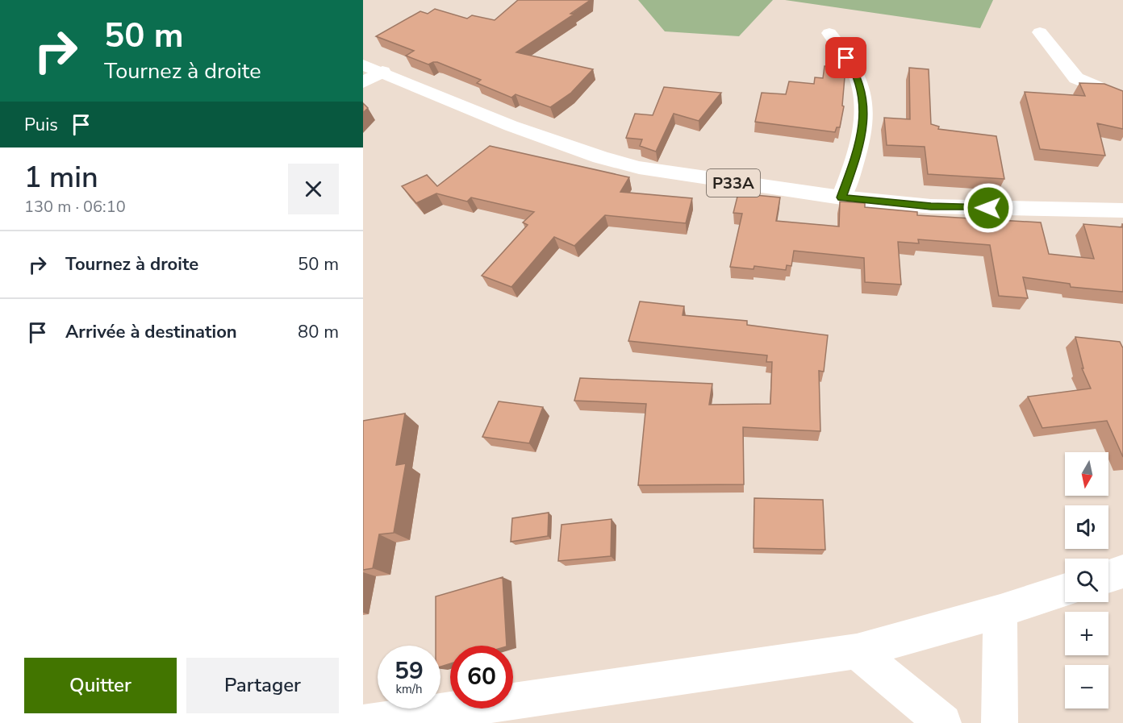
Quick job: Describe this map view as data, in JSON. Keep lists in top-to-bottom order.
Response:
{
  "streets": {
    "street": ["P33A"]
  },
  "north": "bottom",
  "page": {
    "turn": ["50 m", "Tournez à droite"],
    "then": "Puis",
    "heading": ["1 min", "130 m · 06:10"],
    "list": [
      {
        "name": "Tournez à droite",
        "value": "50 m"
      },
      {
        "name": "Arrivée à destination",
        "value": "80 m"
      }
    ],
    "map_buttons": ["+", "−"],
    "speed": "59 km/h",
    "limit": "60",
    "buttons": ["Quitter", "Partager"]
  }
}
